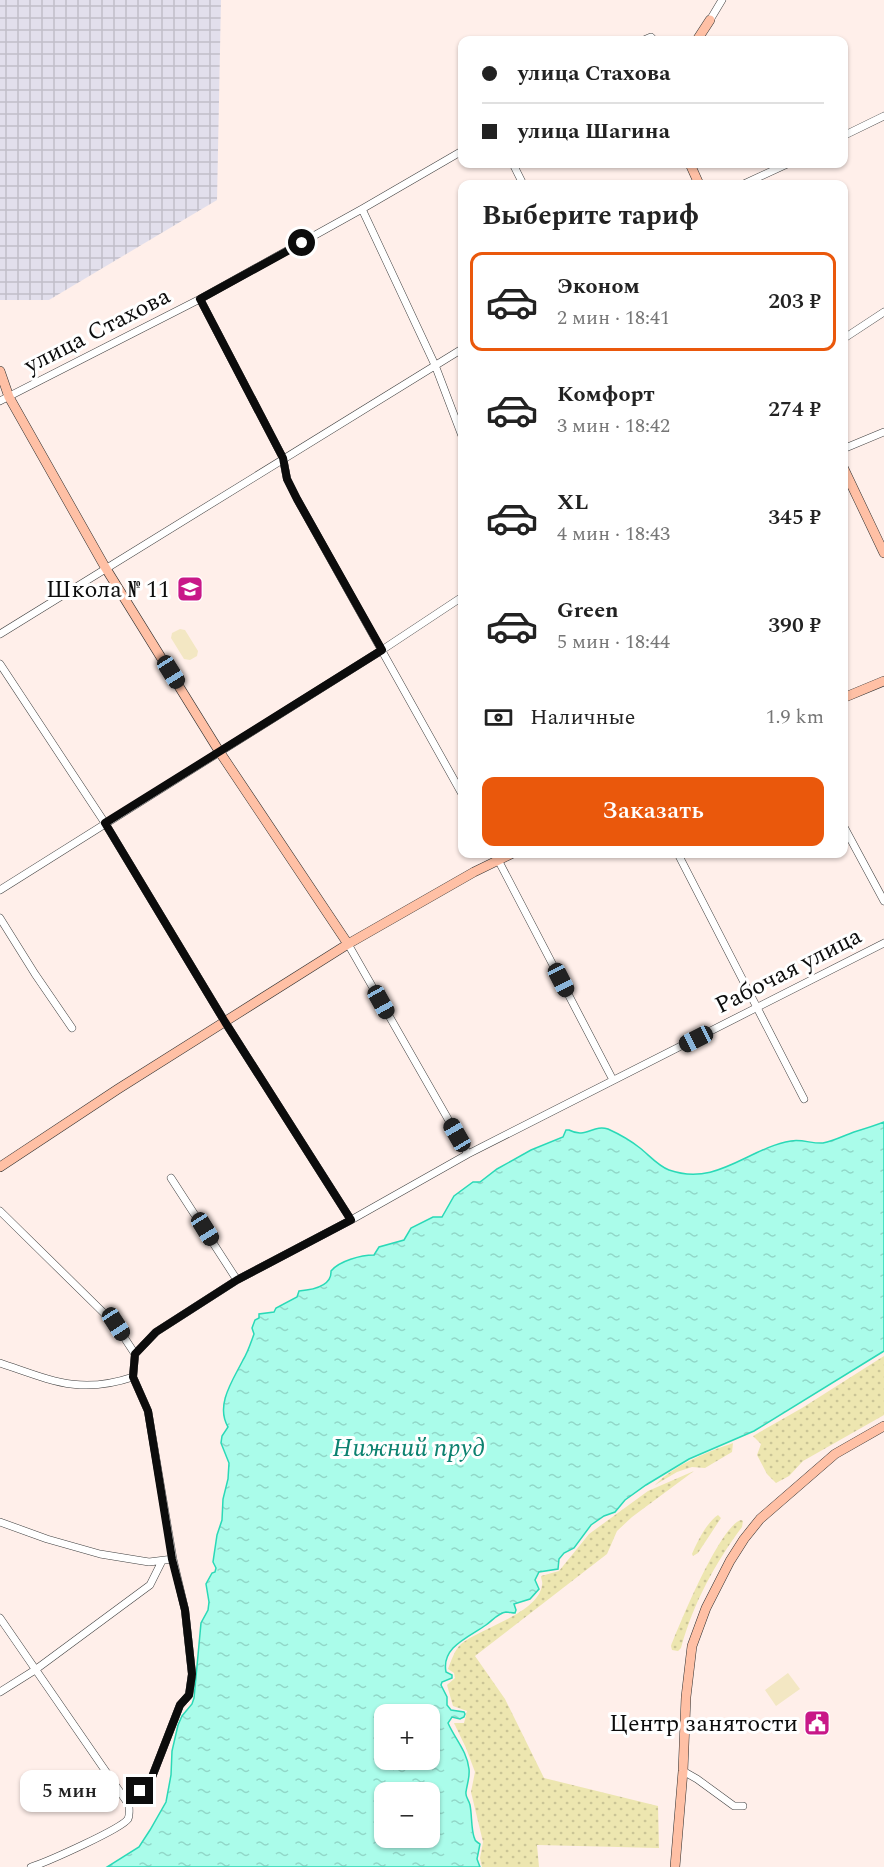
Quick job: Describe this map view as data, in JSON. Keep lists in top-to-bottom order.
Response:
{
  "streets": {
    "street": ["улица Стахова", "Рабочая улица"]
  },
  "water": ["Нижний пруд"],
  "places": {
    "school or university": ["Школа № 11"],
    "public building": ["Центр занятости"]
  },
  "page": {
    "banner": ["улица Стахова", "улица Шагина"],
    "heading": "Выберите тариф",
    "list": [
      {
        "name": "Эконом",
        "note": "2 мин · 18:41",
        "value": "203 ₽"
      },
      {
        "name": "Комфорт",
        "note": "3 мин · 18:42",
        "value": "274 ₽"
      },
      {
        "name": "XL",
        "note": "4 мин · 18:43",
        "value": "345 ₽"
      },
      {
        "name": "Green",
        "note": "5 мин · 18:44",
        "value": "390 ₽"
      }
    ],
    "pay": ["Наличные", "1.9 km"],
    "buttons": "Заказать",
    "map_buttons": ["+", "−"],
    "bubble": "5 мин"
  }
}
